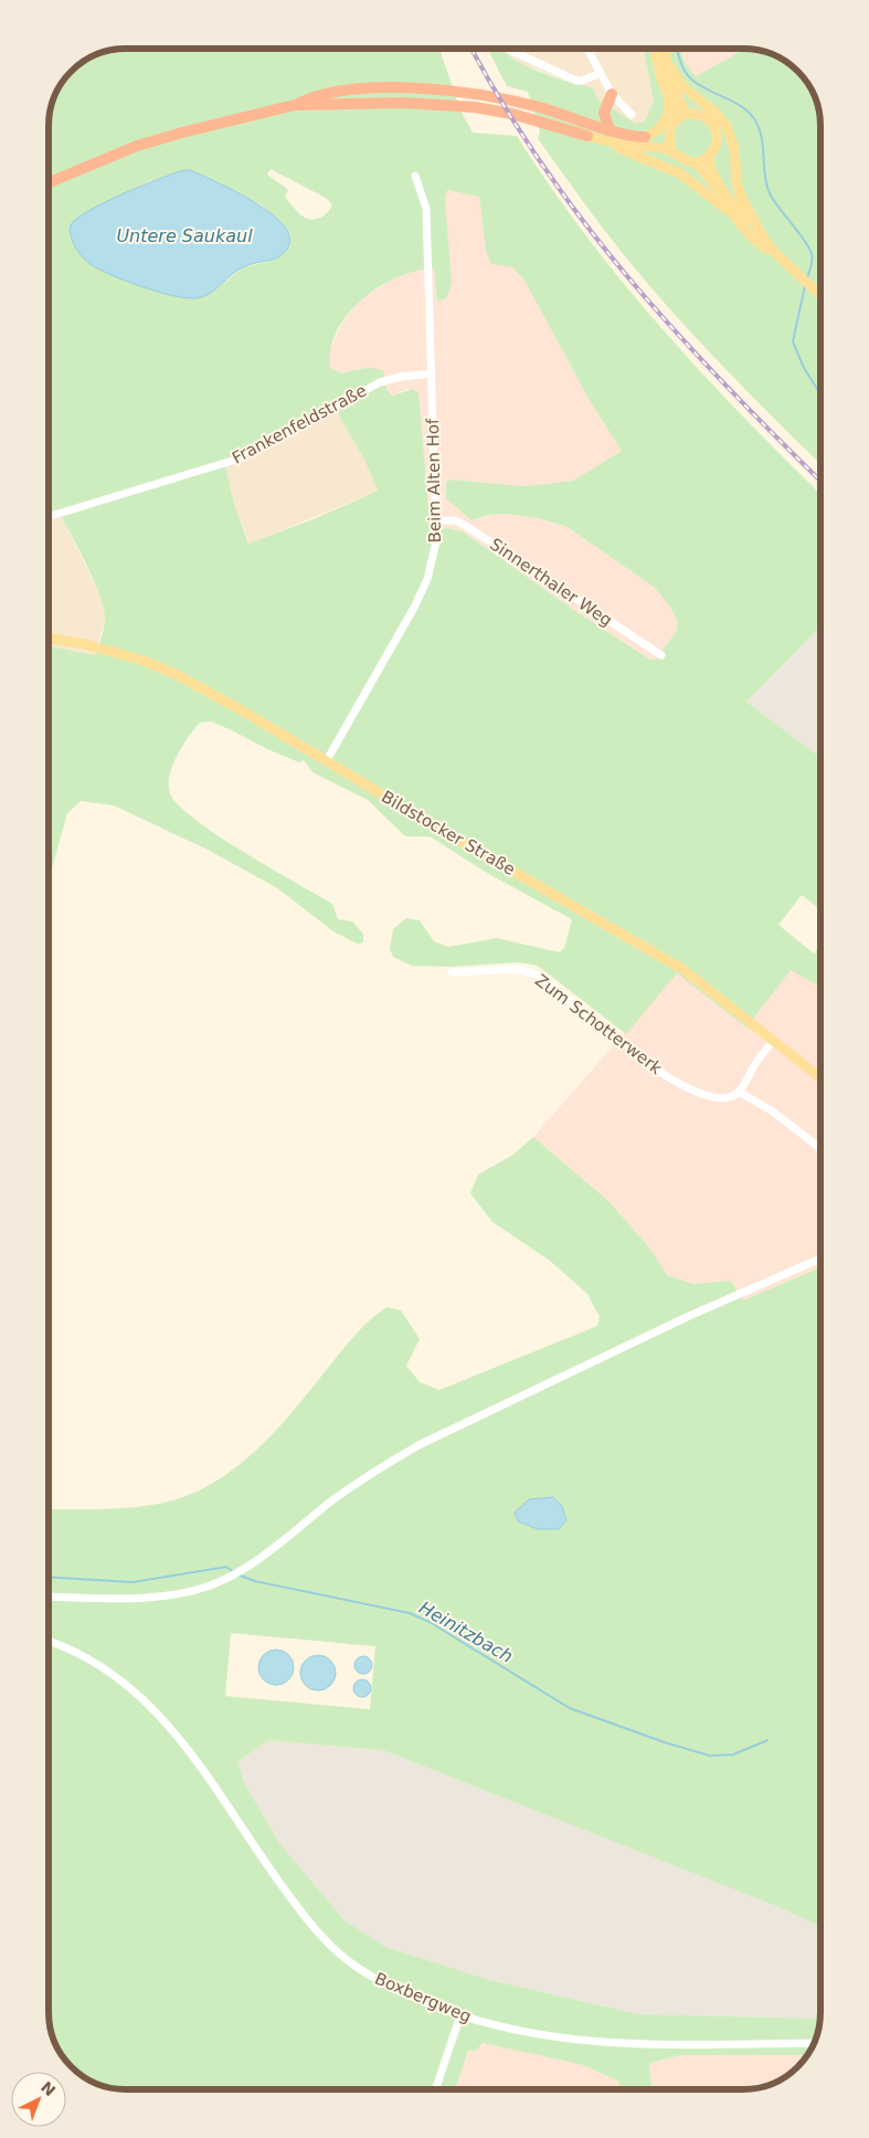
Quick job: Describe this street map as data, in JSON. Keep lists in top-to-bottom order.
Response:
{
  "streets": {
    "main road": ["Bildstocker Straße"],
    "street": [
      "Frankenfeldstraße",
      "Beim Alten Hof",
      "Sinnerthaler Weg",
      "Zum Schotterwerk",
      "Boxbergweg"
    ]
  },
  "crossings": [
    ["Frankenfeldstraße", "Beim Alten Hof"],
    ["Beim Alten Hof", "Sinnerthaler Weg"],
    ["Beim Alten Hof", "Bildstocker Straße"]
  ],
  "water": ["Untere Saukaul", "Heinitzbach"],
  "north": "top right"
}
